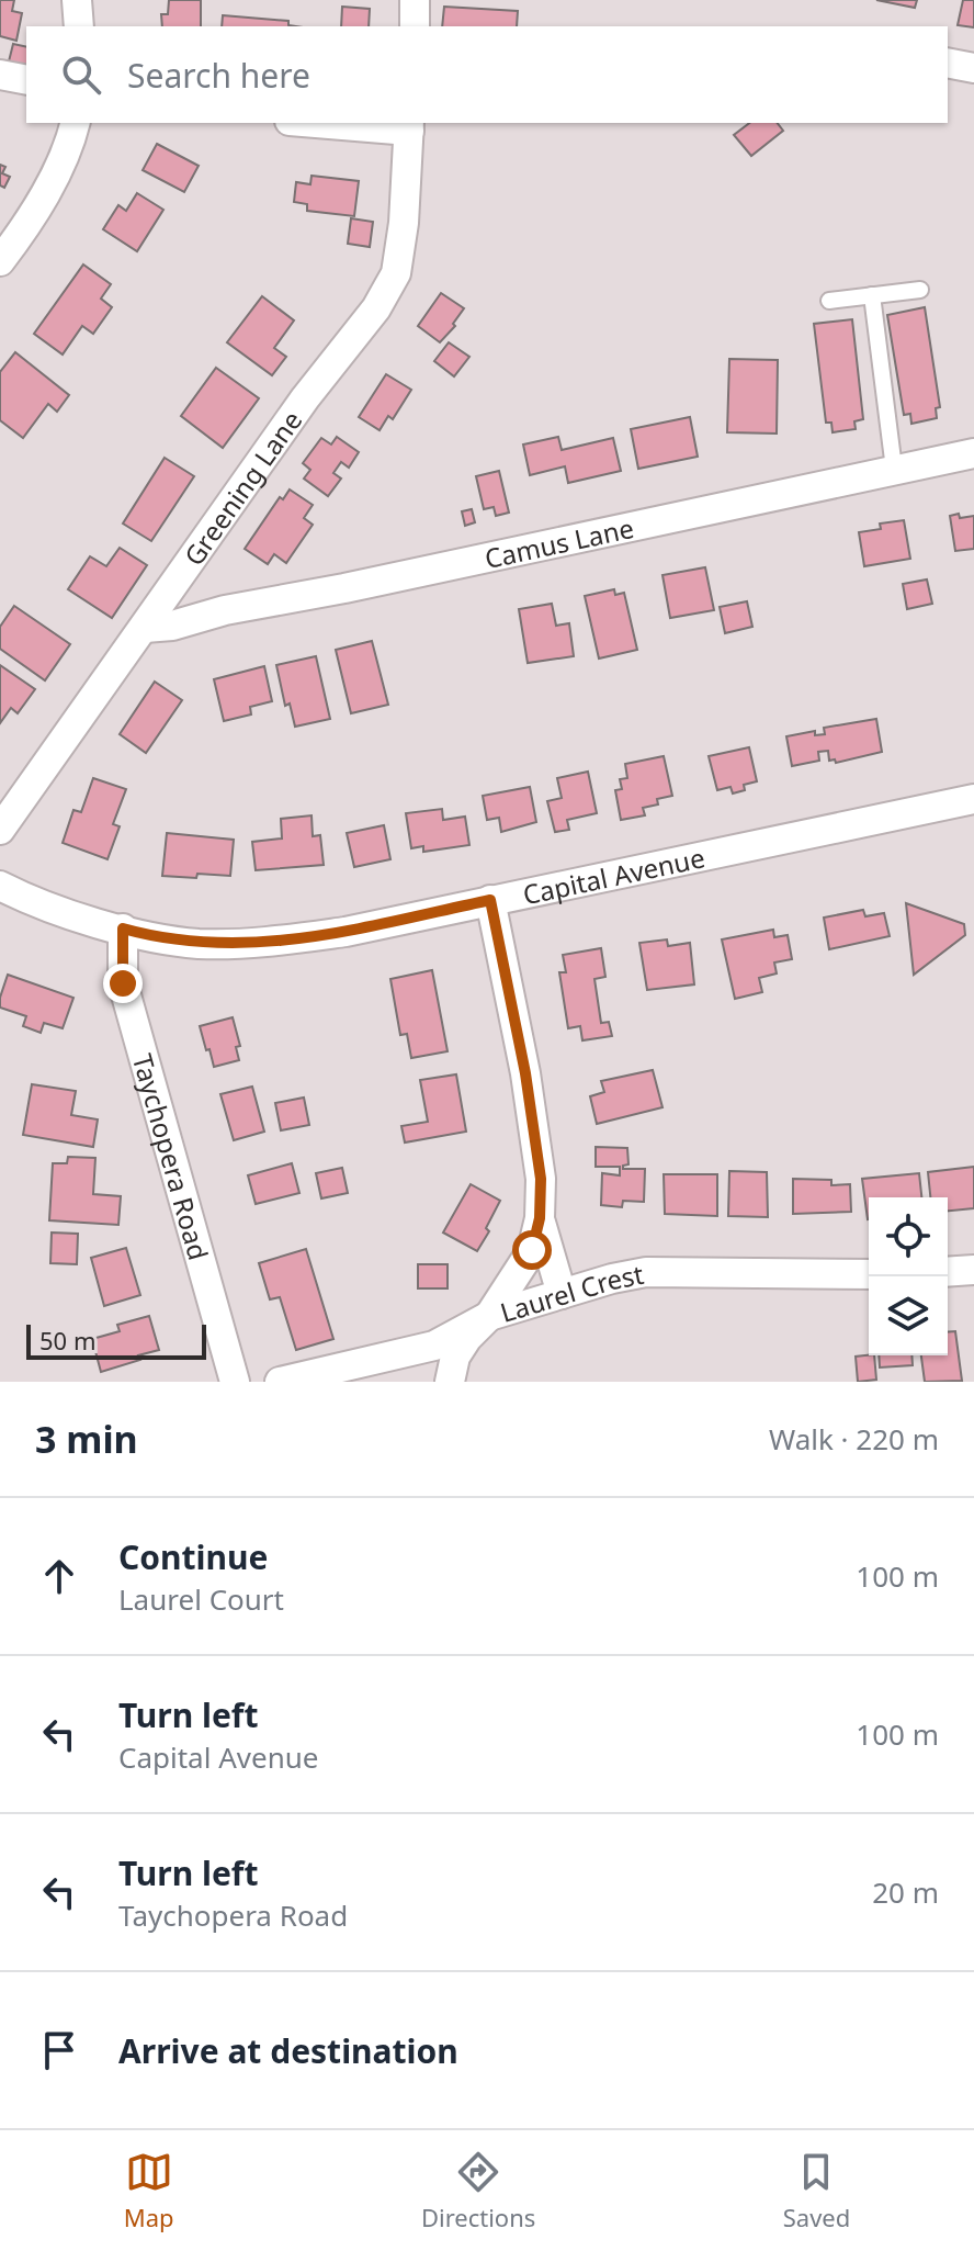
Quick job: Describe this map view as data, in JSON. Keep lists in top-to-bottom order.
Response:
{
  "streets": {
    "street": [
      "Greening Lane",
      "Camus Lane",
      "Capital Avenue",
      "Taychopera Road",
      "Laurel Crest"
    ]
  },
  "crossings": [
    ["Greening Lane", "Camus Lane"],
    ["Capital Avenue", "Taychopera Road"]
  ],
  "scale_bar": "50 m",
  "page": {
    "search": "Search here",
    "scale": "50 m",
    "heading": ["3 min", "Walk · 220 m"],
    "list": [
      ["Continue", "Laurel Court", "100 m"],
      ["Turn left", "Capital Avenue", "100 m"],
      ["Turn left", "Taychopera Road", "20 m"],
      "Arrive at destination"
    ],
    "nav": ["Map", "Directions", "Saved"]
  }
}
